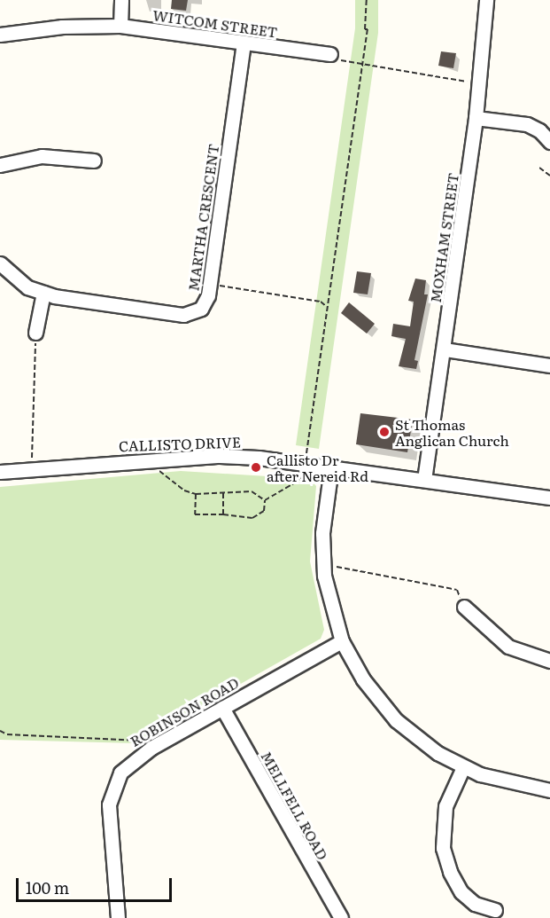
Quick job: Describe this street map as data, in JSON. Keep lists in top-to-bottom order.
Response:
{
  "streets": {
    "street": [
      "WITCOM STREET",
      "MARTHA CRESCENT",
      "MOXHAM STREET",
      "CALLISTO DRIVE",
      "ROBINSON ROAD",
      "MELLFELL ROAD"
    ]
  },
  "crossings": [
    ["WITCOM STREET", "MARTHA CRESCENT"],
    ["MOXHAM STREET", "CALLISTO DRIVE"],
    ["ROBINSON ROAD", "MELLFELL ROAD"]
  ],
  "places": ["St Thomas Anglican Church", "Callisto Dr after Nereid Rd"],
  "scale_bar": "100 m"
}
